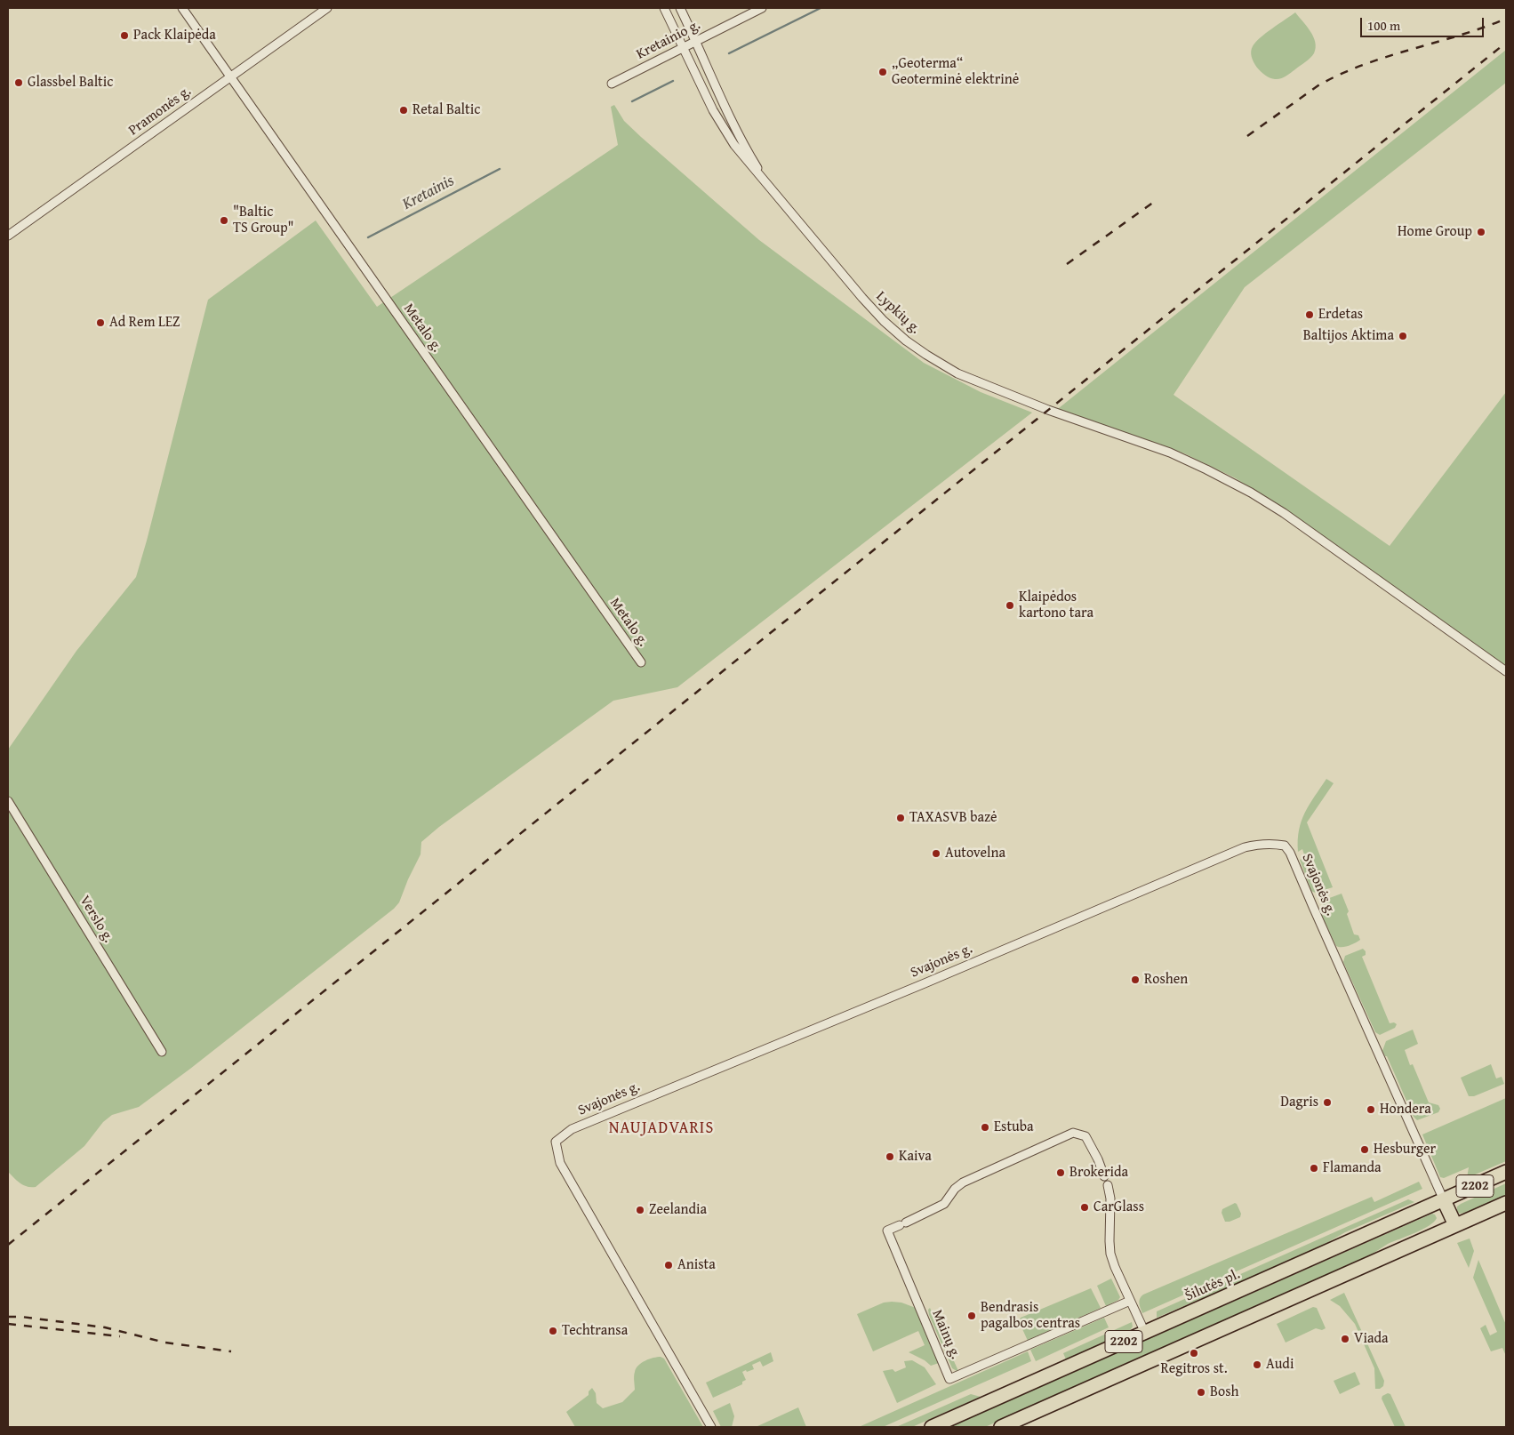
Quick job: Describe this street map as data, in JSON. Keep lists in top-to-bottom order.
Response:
{
  "streets": {
    "main road": ["2202", "Šilutės pl."],
    "street": [
      "Kretainio g.",
      "Pramonės g.",
      "Lypkių g.",
      "Metalo g.",
      "Svajonės g.",
      "Verslo g.",
      "Mainų g."
    ]
  },
  "crossings": [
    ["Kretainio g.", "Lypkių g."],
    ["Pramonės g.", "Metalo g."],
    ["Svajonės g.", "Šilutės pl."]
  ],
  "districts": ["NAUJADVARIS"],
  "water": ["Kretainis"],
  "places": [
    "Pack Klaipėda",
    "„Geoterma“ Geoterminė elektrinė",
    "Glassbel Baltic",
    "Retal Baltic",
    "\"Baltic TS Group\"",
    "Home Group",
    "Erdetas",
    "Ad Rem LEZ",
    "Baltijos Aktima",
    "Klaipėdos kartono tara",
    "TAXASVB bazė",
    "Autovelna",
    "Roshen",
    "Dagris",
    "Hondera",
    "Estuba",
    "Hesburger",
    "Kaiva",
    "Flamanda",
    "Brokerida",
    "CarGlass",
    "Zeelandia",
    "Anista",
    "Bendrasis pagalbos centras",
    "Techtransa",
    "Viada",
    "Regitros st.",
    "Audi",
    "Bosh"
  ],
  "scale_bar": "100 m"
}
